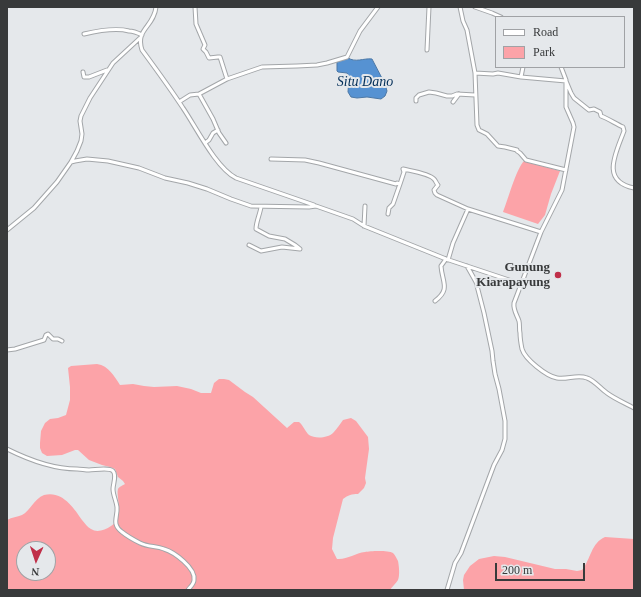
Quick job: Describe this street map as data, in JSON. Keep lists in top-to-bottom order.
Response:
{
  "water": ["Situ Dano"],
  "places": ["Gunung Kiarapayung"],
  "legend": ["Road", "Park"],
  "scale_bar": "200 m",
  "north": "bottom"
}
